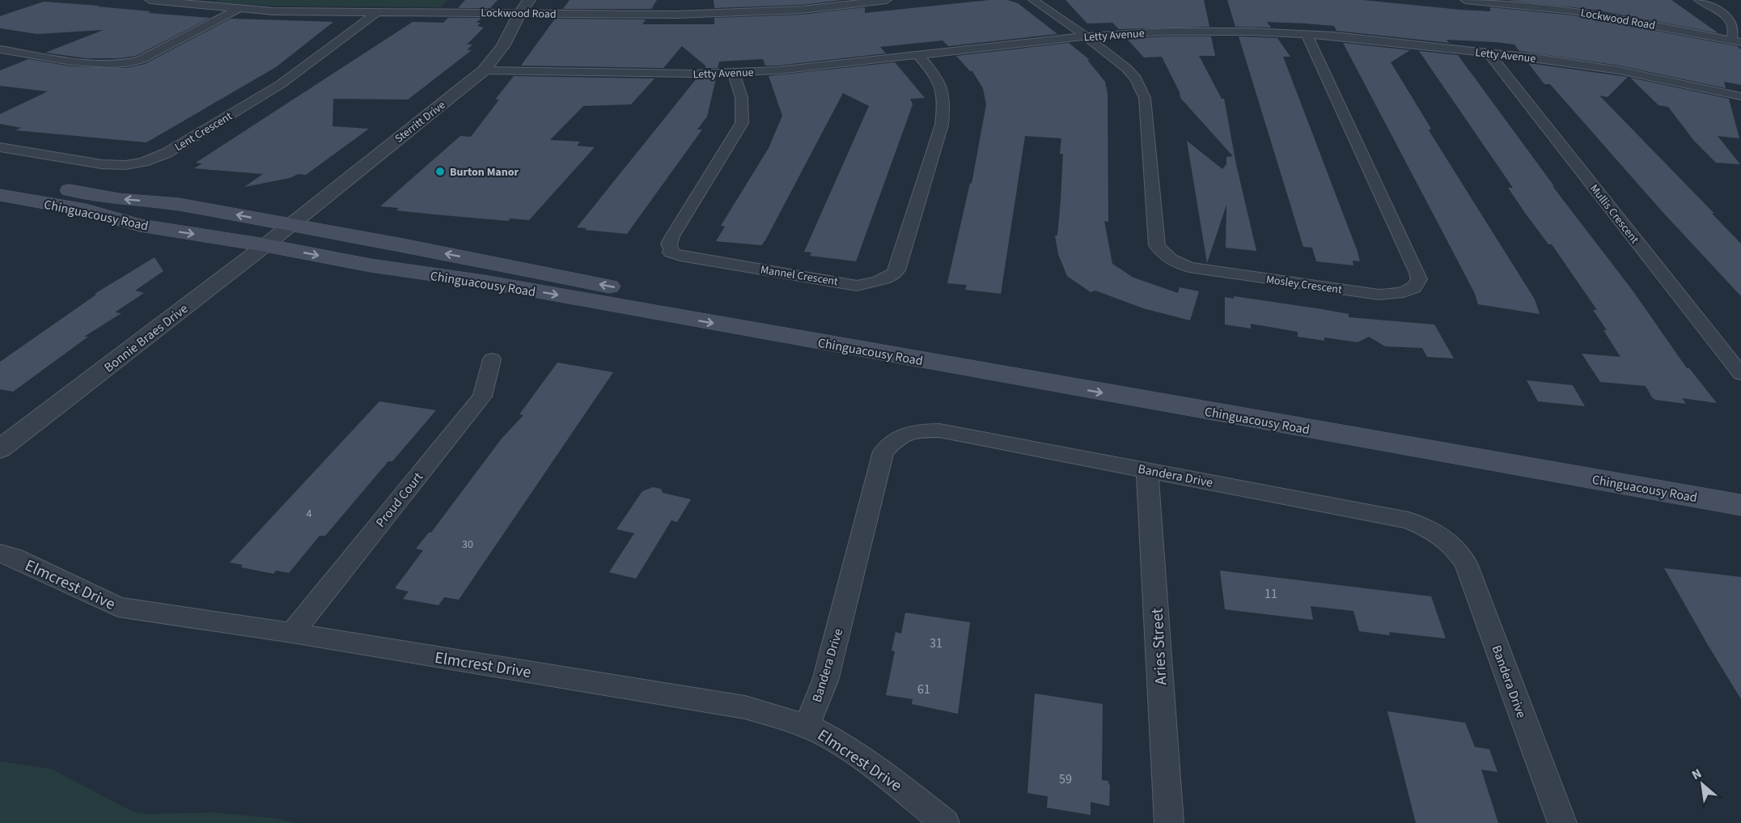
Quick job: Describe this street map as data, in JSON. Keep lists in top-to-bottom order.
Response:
{
  "streets": {
    "main road": ["Chinguacousy Road"],
    "street": [
      "Lockwood Road",
      "Letty Avenue",
      "Sterritt Drive",
      "Lent Crescent",
      "Mullis Crescent",
      "Mannel Crescent",
      "Mosley Crescent",
      "Bonnie Braes Drive",
      "Bandera Drive",
      "Proud Court",
      "Elmcrest Drive",
      "Aries Street"
    ]
  },
  "crossings": [
    ["Lockwood Road", "Sterritt Drive"],
    ["Lockwood Road", "Lent Crescent"],
    ["Letty Avenue", "Sterritt Drive"],
    ["Letty Avenue", "Mullis Crescent"],
    ["Letty Avenue", "Mannel Crescent"],
    ["Letty Avenue", "Mosley Crescent"],
    ["Sterritt Drive", "Chinguacousy Road"],
    ["Sterritt Drive", "Bonnie Braes Drive"],
    ["Chinguacousy Road", "Bonnie Braes Drive"],
    ["Bandera Drive", "Elmcrest Drive"],
    ["Bandera Drive", "Aries Street"],
    ["Proud Court", "Elmcrest Drive"]
  ],
  "places": ["Burton Manor"],
  "house_numbers": [
    "4",
    "30",
    "11",
    "31",
    "61",
    "59"
  ],
  "north": "top left"
}
